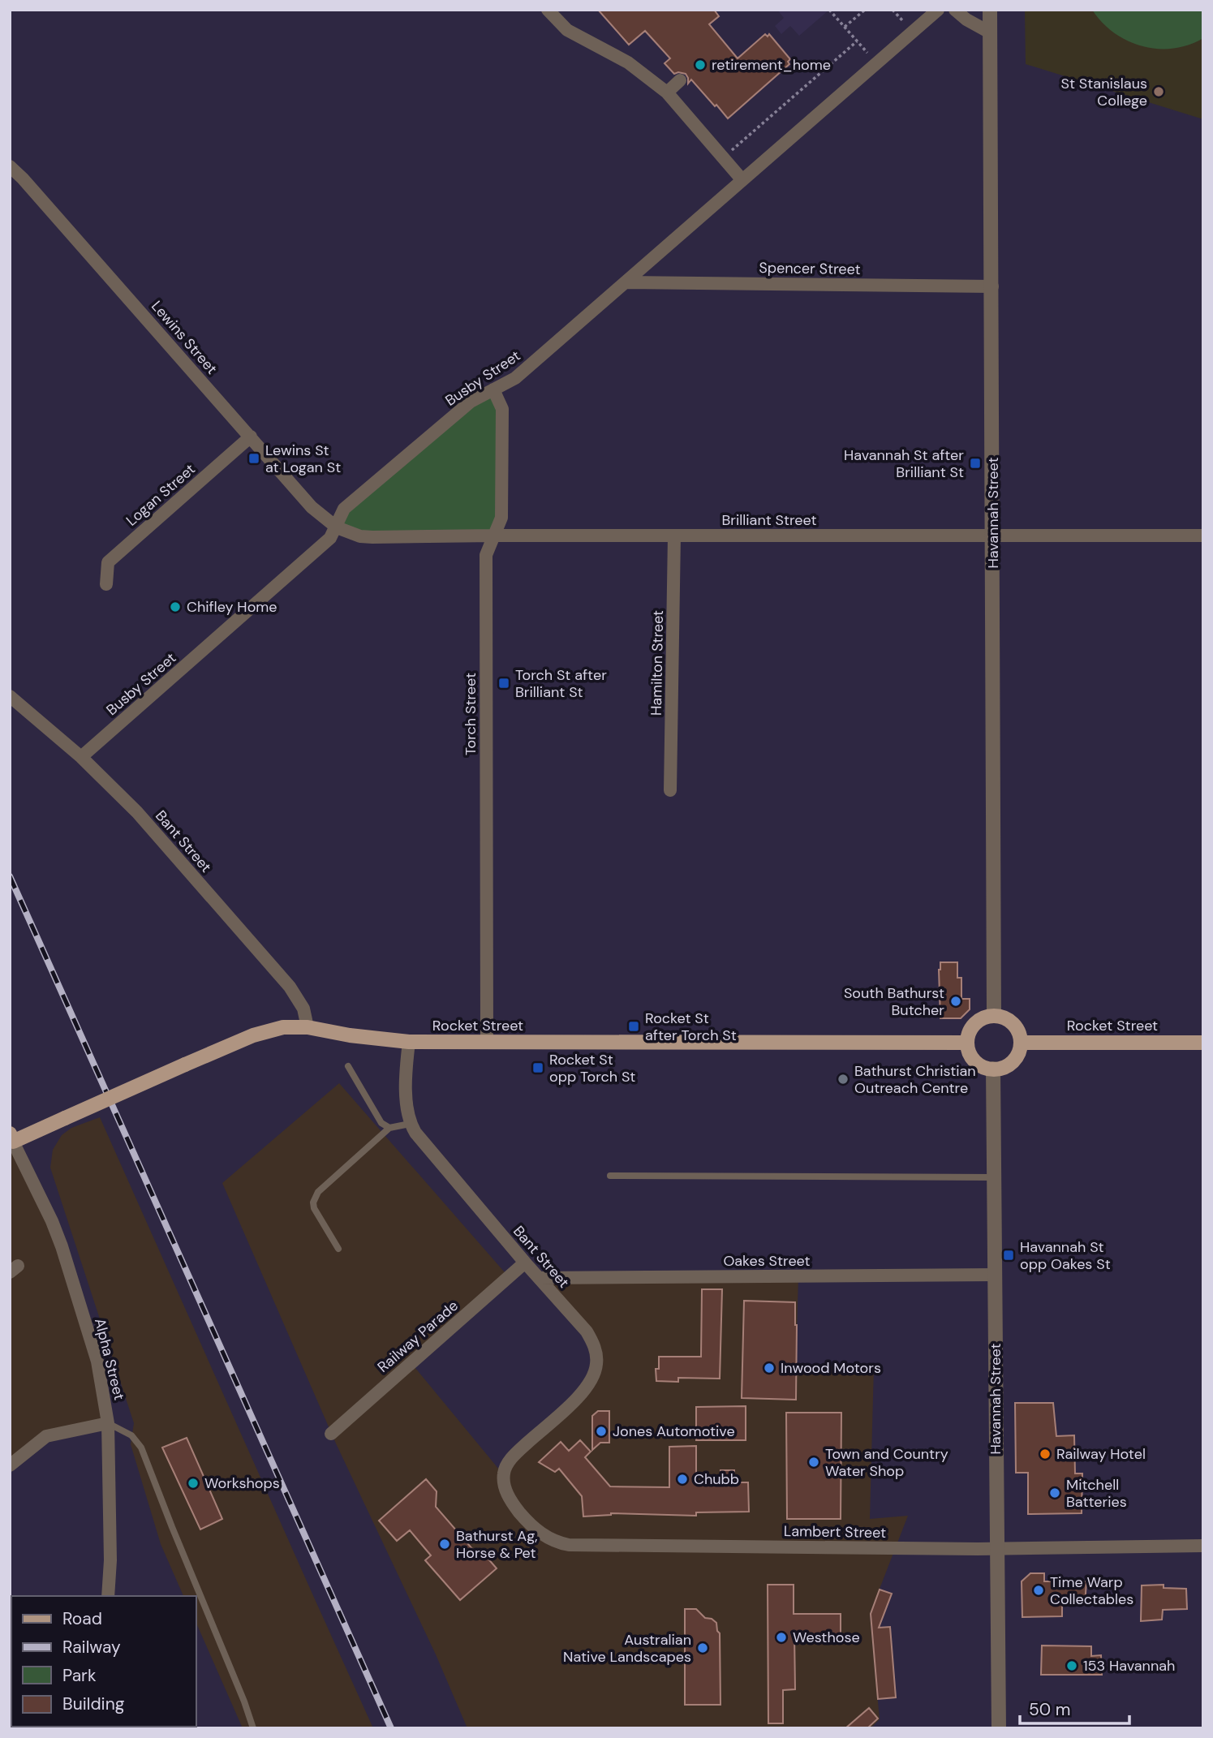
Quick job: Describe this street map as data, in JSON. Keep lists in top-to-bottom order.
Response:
{
  "streets": {
    "main road": ["Rocket Street"],
    "street": [
      "Spencer Street",
      "Lewins Street",
      "Busby Street",
      "Logan Street",
      "Havannah Street",
      "Brilliant Street",
      "Hamilton Street",
      "Torch Street",
      "Bant Street",
      "Oakes Street",
      "Railway Parade",
      "Alpha Street",
      "Lambert Street"
    ]
  },
  "crossings": [
    ["Spencer Street", "Busby Street"],
    ["Spencer Street", "Havannah Street"],
    ["Lewins Street", "Busby Street"],
    ["Lewins Street", "Logan Street"],
    ["Lewins Street", "Brilliant Street"],
    ["Busby Street", "Brilliant Street"],
    ["Busby Street", "Torch Street"],
    ["Busby Street", "Bant Street"],
    ["Havannah Street", "Brilliant Street"],
    ["Havannah Street", "Rocket Street"],
    ["Havannah Street", "Oakes Street"],
    ["Havannah Street", "Lambert Street"],
    ["Brilliant Street", "Hamilton Street"],
    ["Brilliant Street", "Torch Street"],
    ["Torch Street", "Rocket Street"],
    ["Bant Street", "Rocket Street"],
    ["Bant Street", "Oakes Street"],
    ["Bant Street", "Railway Parade"],
    ["Bant Street", "Lambert Street"],
    ["Rocket Street", "Alpha Street"]
  ],
  "places": {
    "other": [
      "retirement_home",
      "St Stanislaus College",
      "Chifley Home",
      "South Bathurst Butcher",
      "Bathurst Christian Outreach Centre",
      "Inwood Motors",
      "Jones Automotive",
      "Railway Hotel",
      "Town and Country Water Shop",
      "Chubb",
      "Workshops",
      "Mitchell Batteries",
      "Bathurst Ag, Horse & Pet",
      "Time Warp Collectables",
      "Westhose",
      "Australian Native Landscapes",
      "153 Havannah"
    ],
    "transit": [
      "Lewins St at Logan St",
      "Havannah St after Brilliant St",
      "Torch St after Brilliant St",
      "Rocket St after Torch St",
      "Rocket St opp Torch St",
      "Havannah St opp Oakes St"
    ]
  },
  "legend": [
    "Road",
    "Railway",
    "Park",
    "Building"
  ],
  "scale_bar": "50 m"
}
